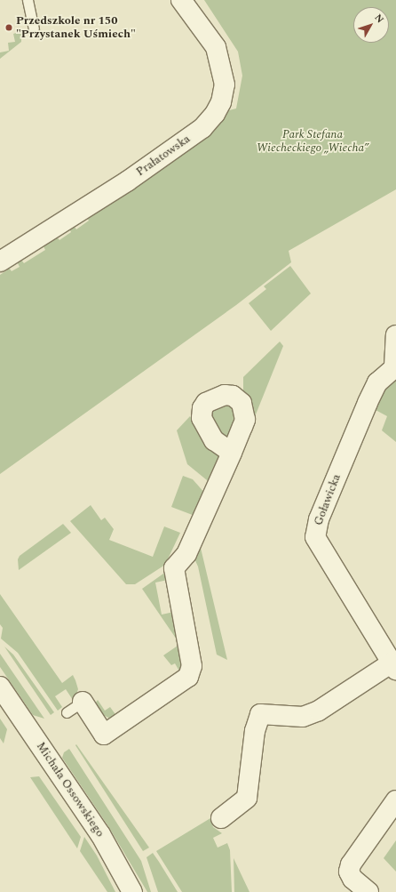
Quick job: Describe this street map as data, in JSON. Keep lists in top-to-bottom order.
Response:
{
  "streets": {
    "street": ["Prałatowska", "Goławicka", "Michała Ossowskiego"]
  },
  "parks": ["Park Stefana Wiecheckiego „Wiecha”"],
  "places": ["Przedszkole nr 150 \"Przystanek Uśmiech\""],
  "north": "top right"
}
